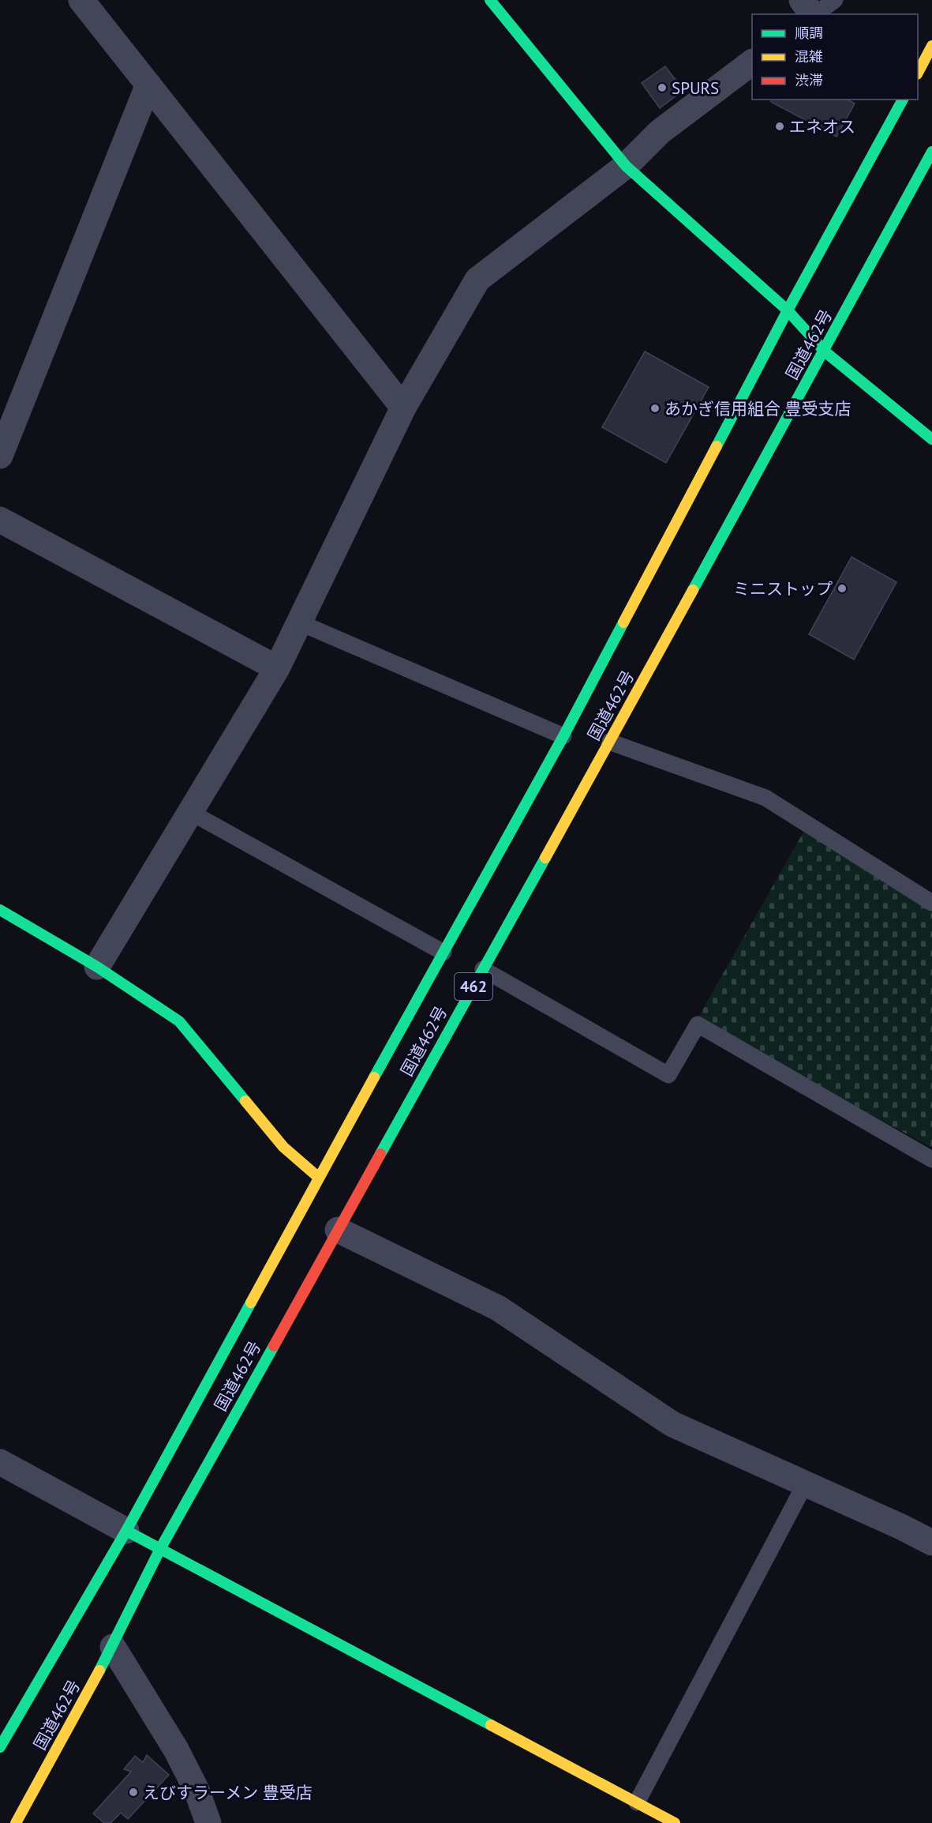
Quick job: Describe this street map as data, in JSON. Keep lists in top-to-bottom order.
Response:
{
  "streets": {
    "main road": ["国道462号", "462"]
  },
  "places": [
    "SPURS",
    "エネオス",
    "あかぎ信用組合 豊受支店",
    "ミニストップ",
    "えびすラーメン 豊受店"
  ],
  "legend": ["順調", "混雑", "渋滞"]
}
